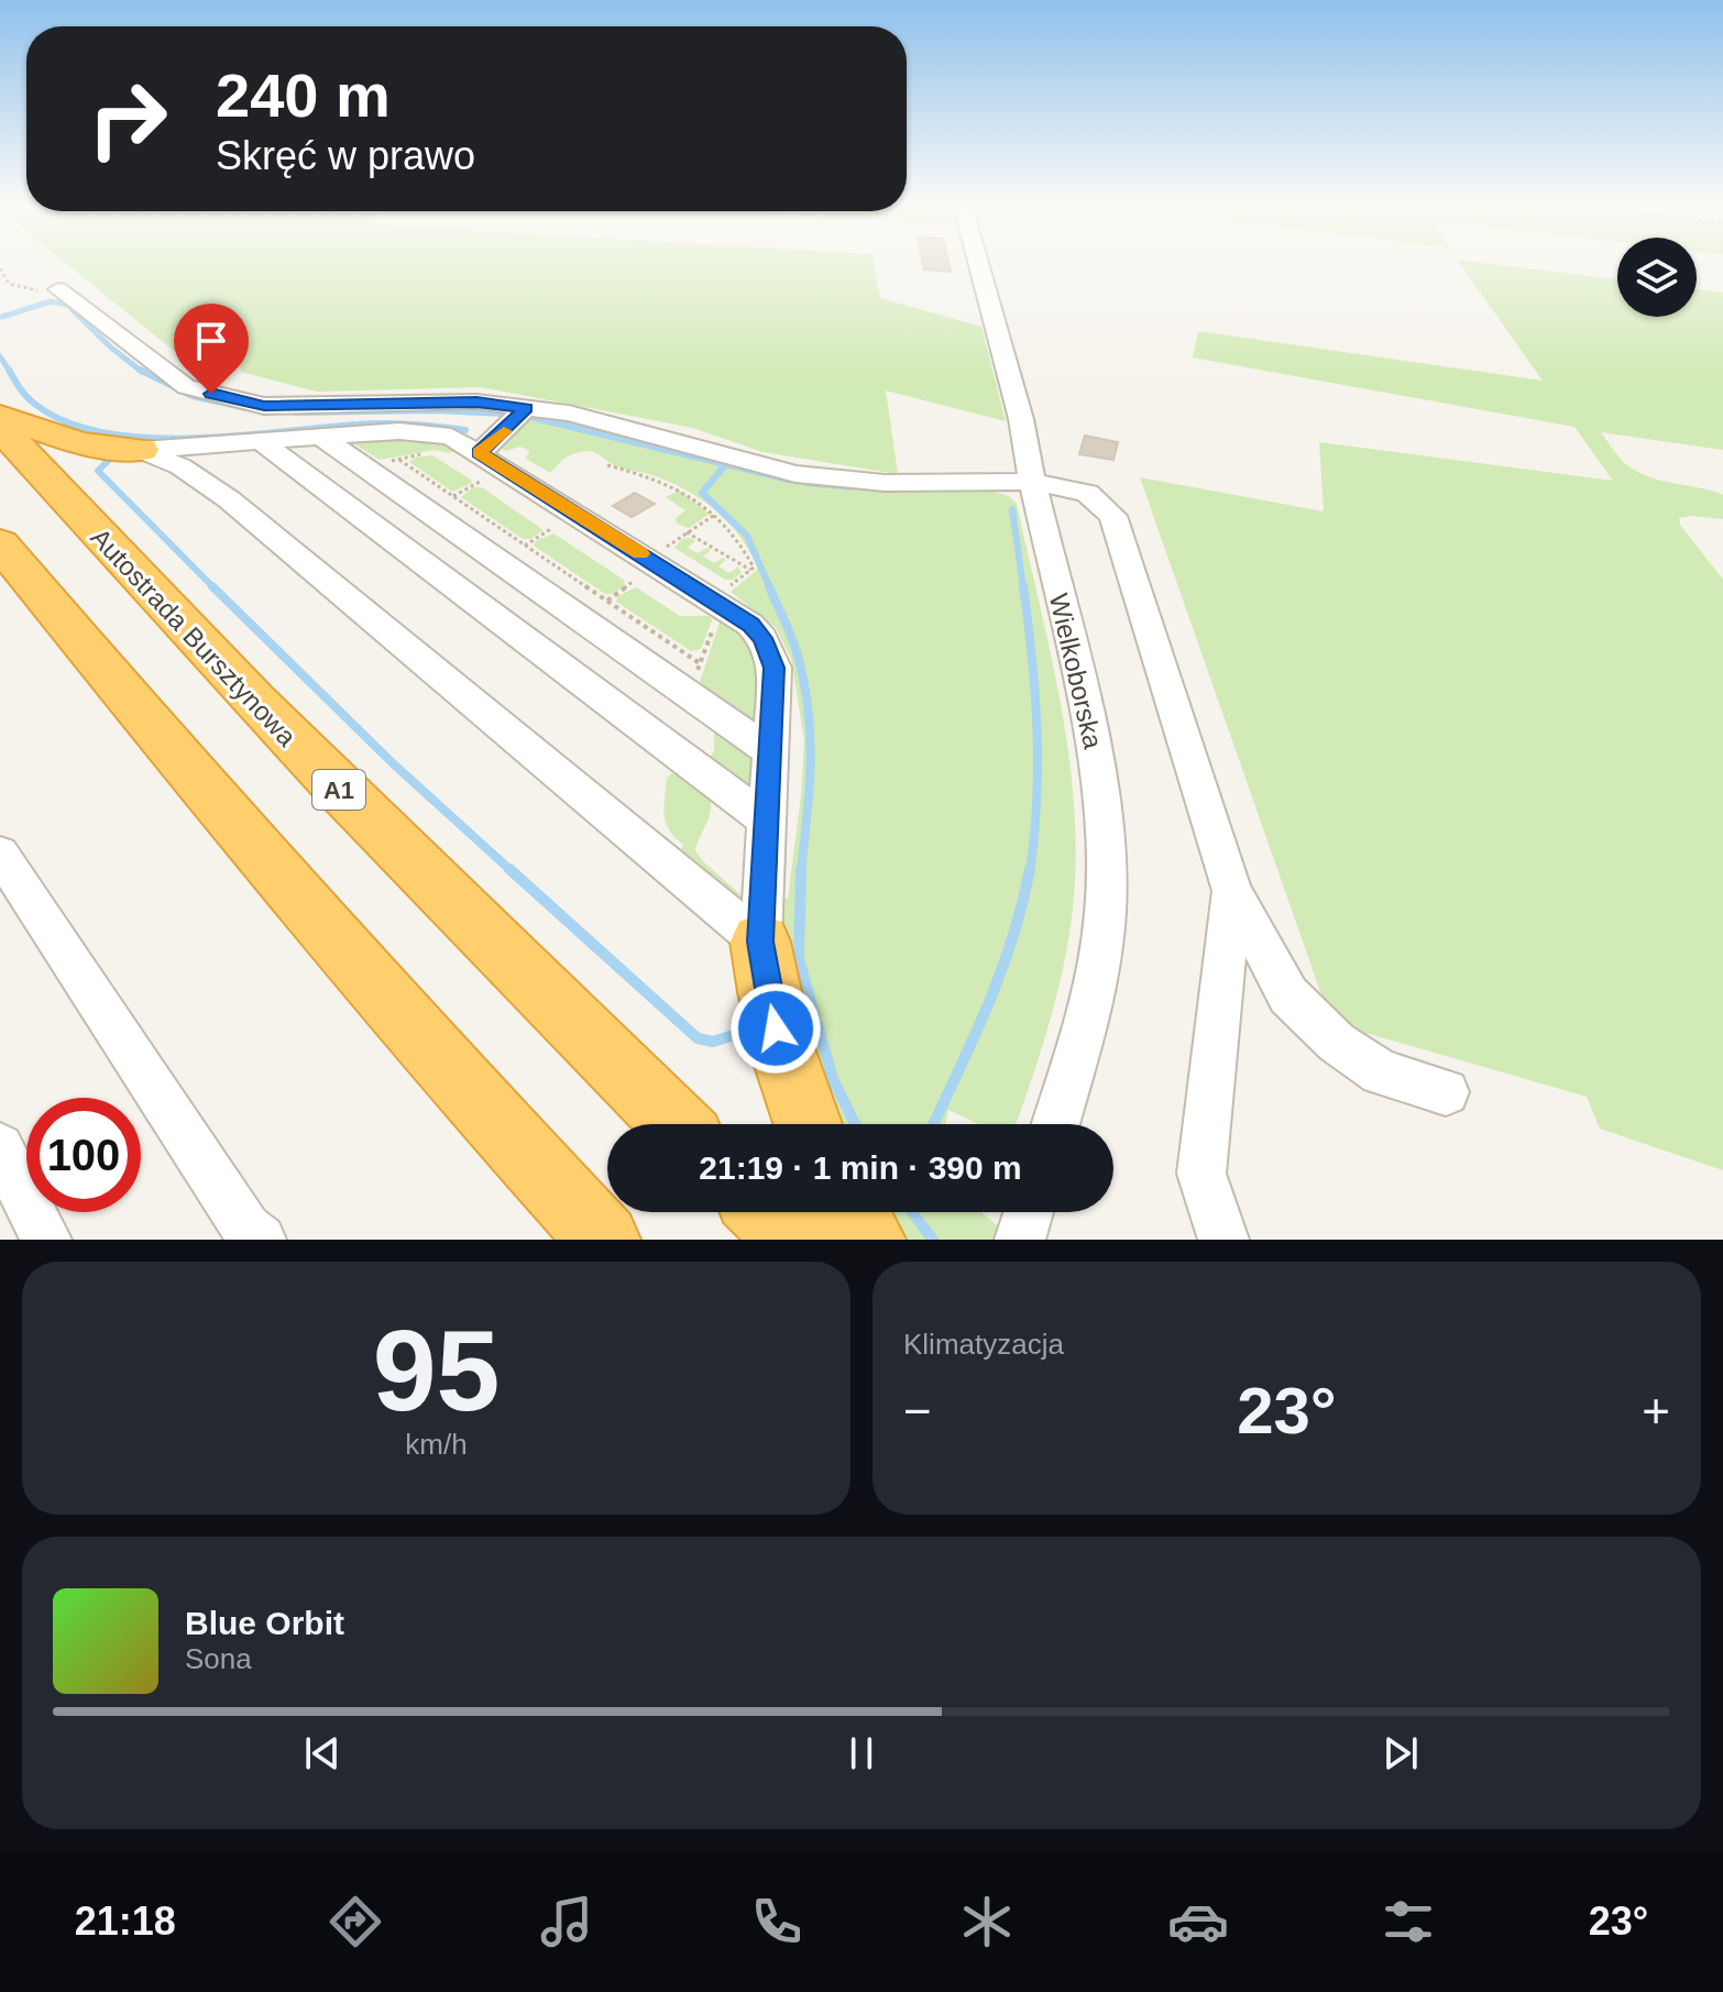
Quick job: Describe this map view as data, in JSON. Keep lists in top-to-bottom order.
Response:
{
  "streets": {
    "highway": ["Autostrada Bursztynowa", "A1"],
    "street": ["Wielkoborska"]
  },
  "page": {
    "turn": ["240 m", "Skręć w prawo"],
    "limit": "100",
    "trip": "21:19 · 1 min · 390 m",
    "tile": [
      ["95", "km/h"],
      "Klimatyzacja"
    ],
    "heat": ["−", "23°", "+"],
    "song": ["Blue Orbit", "Sona"],
    "tabs": ["21:18", "23°"]
  }
}
